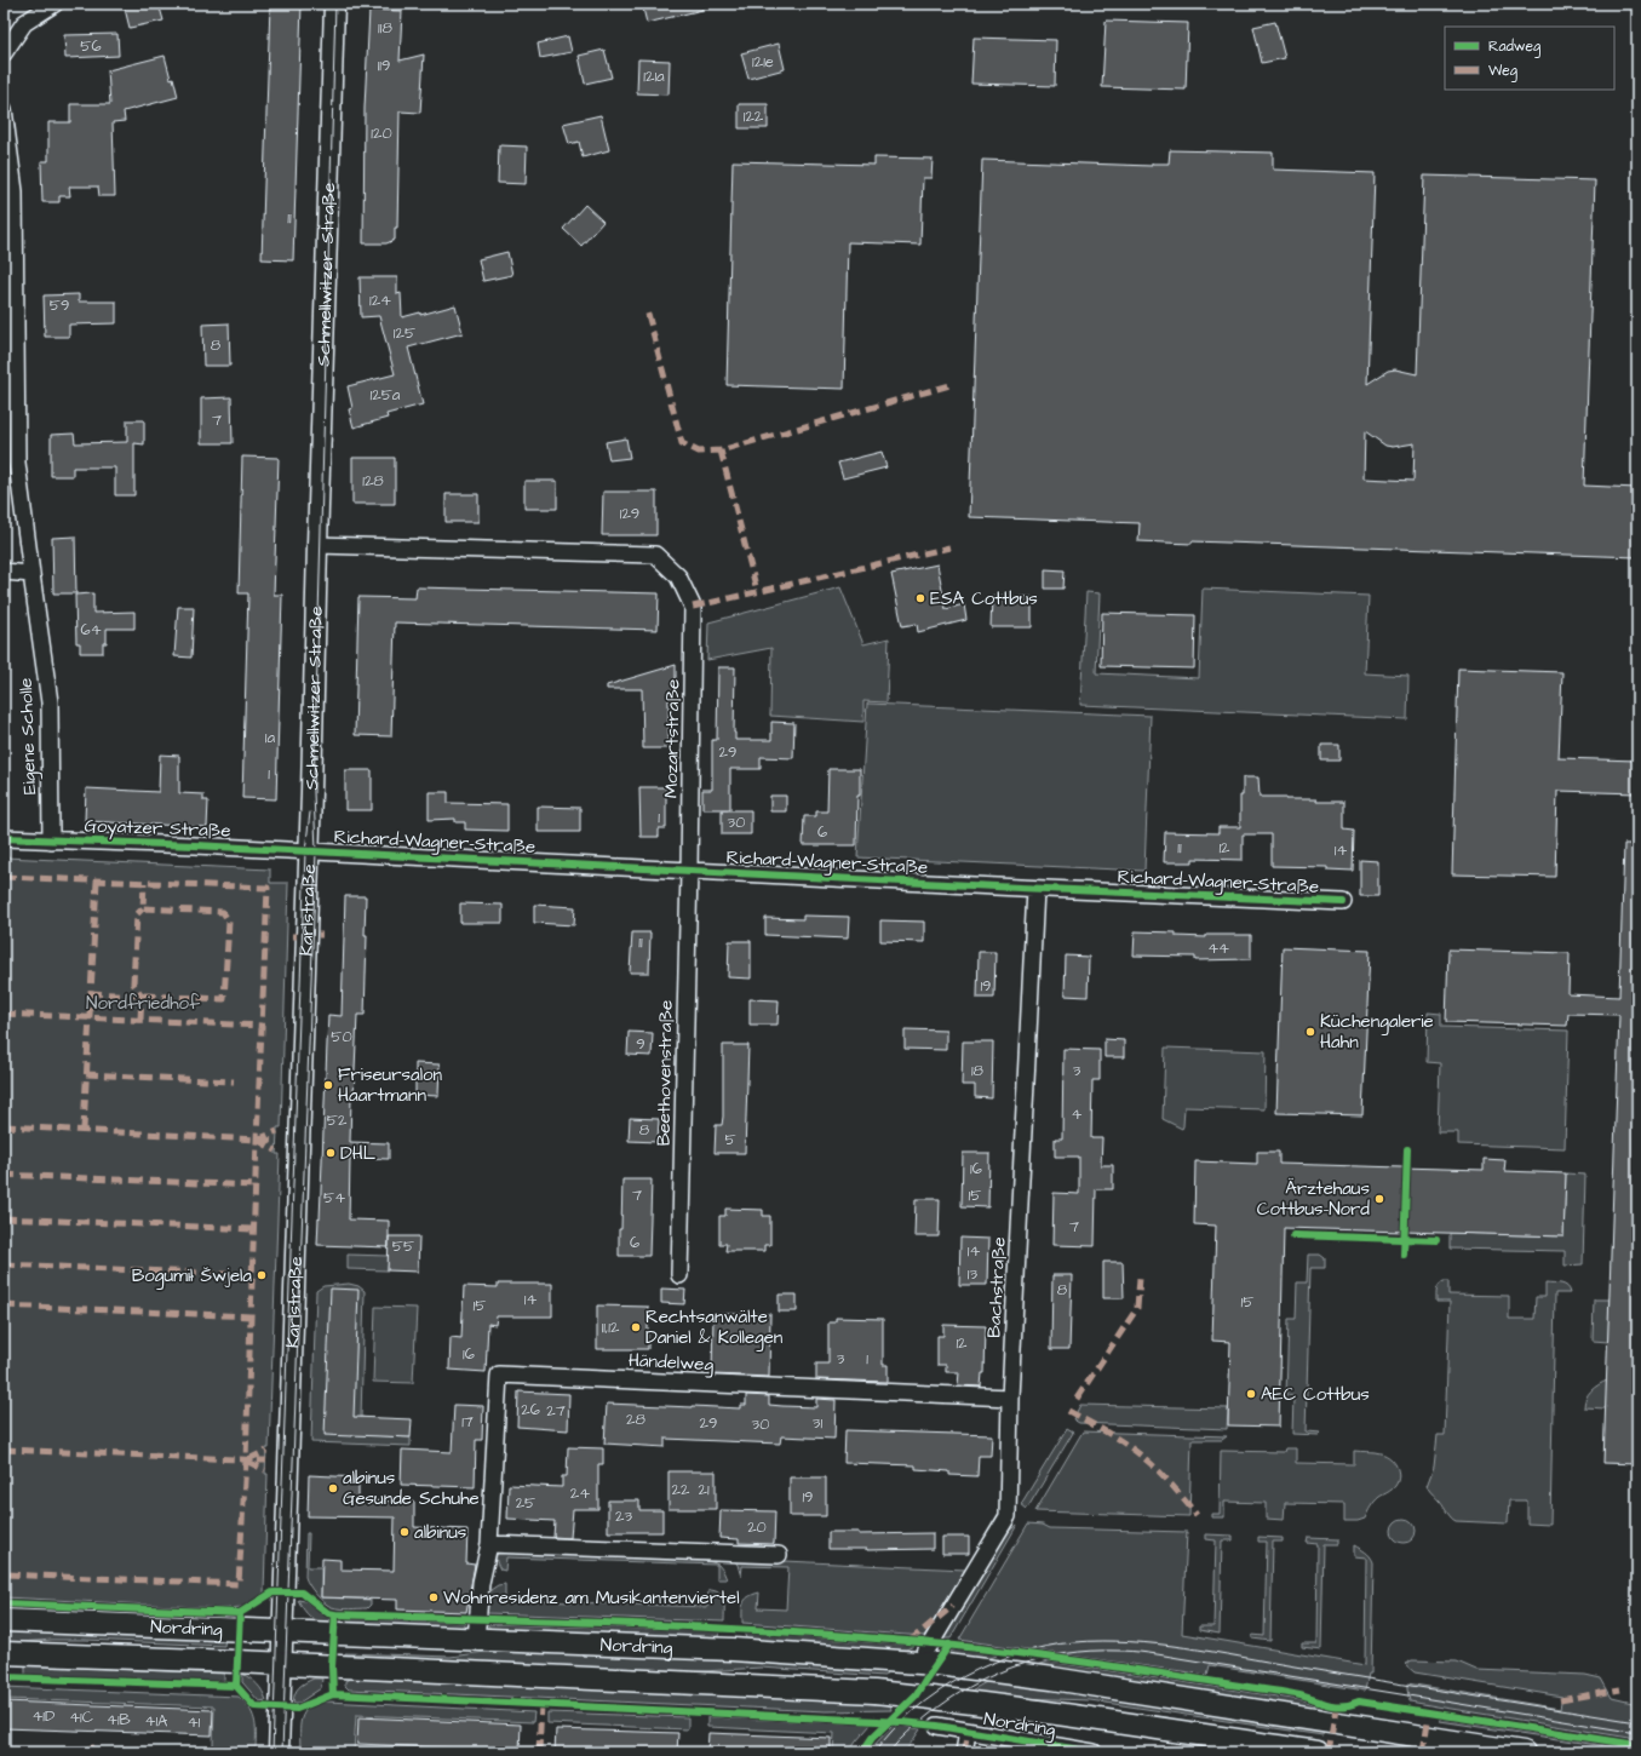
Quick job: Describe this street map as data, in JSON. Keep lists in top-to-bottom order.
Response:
{
  "streets": {
    "main road": ["Nordring"],
    "street": [
      "Schmellwitzer Straße",
      "Eigene Scholle",
      "Mozartstraße",
      "Goyatzer Straße",
      "Richard-Wagner-Straße",
      "Karlstraße",
      "Beethovenstraße",
      "Bachstraße",
      "Händelweg"
    ]
  },
  "crossings": [
    ["Schmellwitzer Straße", "Mozartstraße"],
    ["Schmellwitzer Straße", "Goyatzer Straße"],
    ["Schmellwitzer Straße", "Richard-Wagner-Straße"],
    ["Schmellwitzer Straße", "Karlstraße"],
    ["Eigene Scholle", "Goyatzer Straße"],
    ["Mozartstraße", "Richard-Wagner-Straße"],
    ["Mozartstraße", "Beethovenstraße"],
    ["Goyatzer Straße", "Richard-Wagner-Straße"],
    ["Goyatzer Straße", "Karlstraße"],
    ["Richard-Wagner-Straße", "Karlstraße"],
    ["Richard-Wagner-Straße", "Beethovenstraße"],
    ["Richard-Wagner-Straße", "Bachstraße"],
    ["Karlstraße", "Nordring"],
    ["Bachstraße", "Händelweg"],
    ["Bachstraße", "Nordring"],
    ["Händelweg", "Nordring"]
  ],
  "parks": ["Nordfriedhof"],
  "places": [
    "ESA Cottbus",
    "Küchengalerie Hahn",
    "Friseursalon Haartmann",
    "DHL",
    "Ärztehaus Cottbus-Nord",
    "Bogumił Šwjela",
    "Rechtsanwälte Daniel & Kollegen",
    "AEC Cottbus",
    "albinus Gesunde Schuhe",
    "albinus",
    "Wohnresidenz am Musikantenviertel"
  ],
  "house_numbers": [
    "118",
    "56",
    "121e",
    "119",
    "121a",
    "122",
    "120",
    "11",
    "124",
    "59",
    "125",
    "8",
    "125a",
    "7",
    "128",
    "129",
    "64",
    "1a",
    "29",
    "1",
    "1",
    "30",
    "6",
    "11",
    "12",
    "14",
    "11",
    "44",
    "19",
    "50",
    "9",
    "18",
    "3",
    "4",
    "52",
    "8",
    "5",
    "16",
    "7",
    "15",
    "54",
    "7",
    "6",
    "55",
    "14",
    "13",
    "8",
    "14",
    "15",
    "15",
    "11,12",
    "12",
    "16",
    "3",
    "1",
    "26",
    "27",
    "28",
    "17",
    "29",
    "31",
    "30",
    "22",
    "21",
    "24",
    "19",
    "25",
    "23",
    "20",
    "41D",
    "41C",
    "41B",
    "41A",
    "41"
  ],
  "legend": ["Radweg", "Weg"]
}
